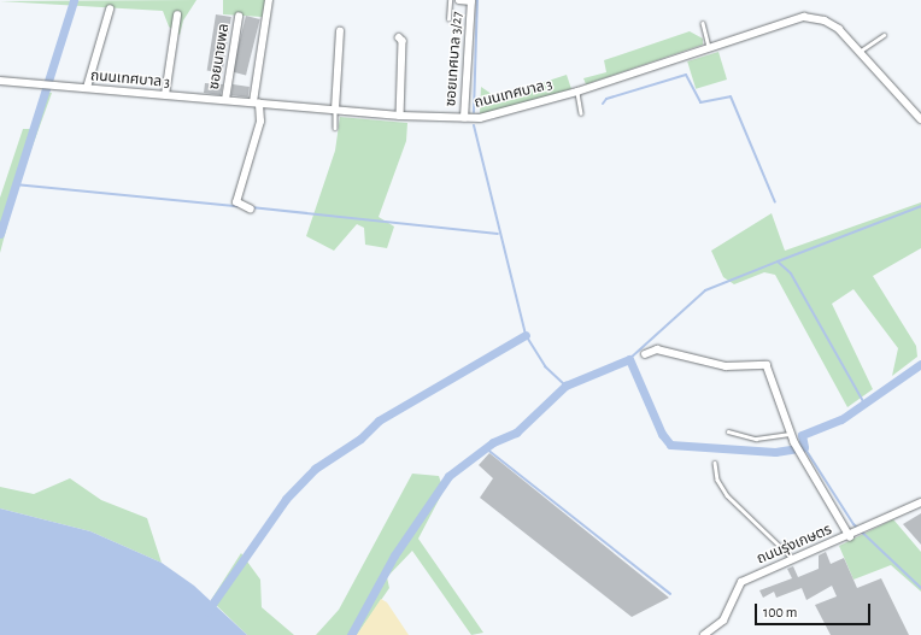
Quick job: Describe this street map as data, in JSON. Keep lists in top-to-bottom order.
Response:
{
  "streets": {
    "street": [
      "ซอยนายพล",
      "ซอยเทศบาล 3/27",
      "ถนนเทศบาล 3",
      "ถนนรุ่งเกษตร"
    ]
  },
  "crossings": [
    ["ซอยนายพล", "ถนนเทศบาล 3"],
    ["ซอยเทศบาล 3/27", "ถนนเทศบาล 3"]
  ],
  "scale_bar": "100 m"
}
